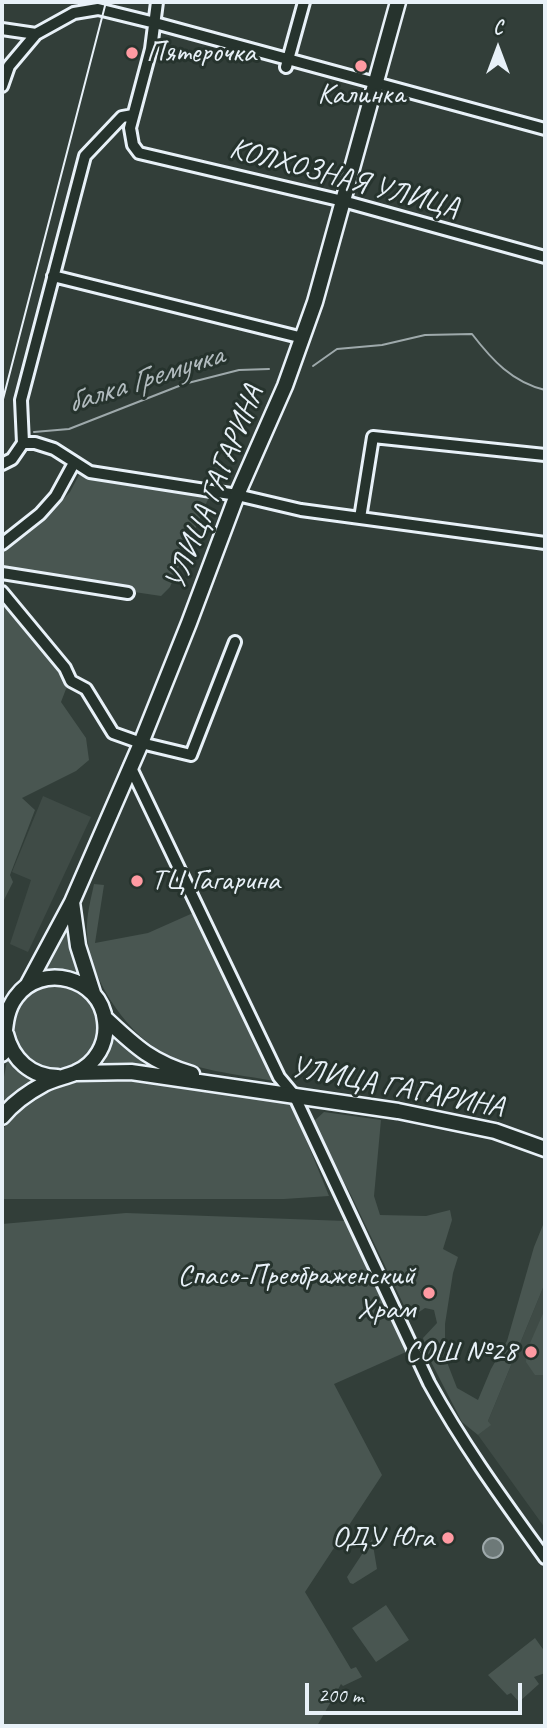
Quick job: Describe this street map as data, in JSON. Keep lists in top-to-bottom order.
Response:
{
  "streets": {
    "main road": ["УЛИЦА ГАГАРИНА"],
    "street": ["КОЛХОЗНАЯ УЛИЦА"]
  },
  "crossings": [
    ["КОЛХОЗНАЯ УЛИЦА", "УЛИЦА ГАГАРИНА"]
  ],
  "water": ["балка Гремучка"],
  "places": [
    "Пятерочка",
    "Калинка",
    "ТЦ Гагарина",
    "Спасо-Преображенский Храм",
    "СОШ №28",
    "ОДУ Юга"
  ],
  "scale_bar": "200 m",
  "north": "top"
}
